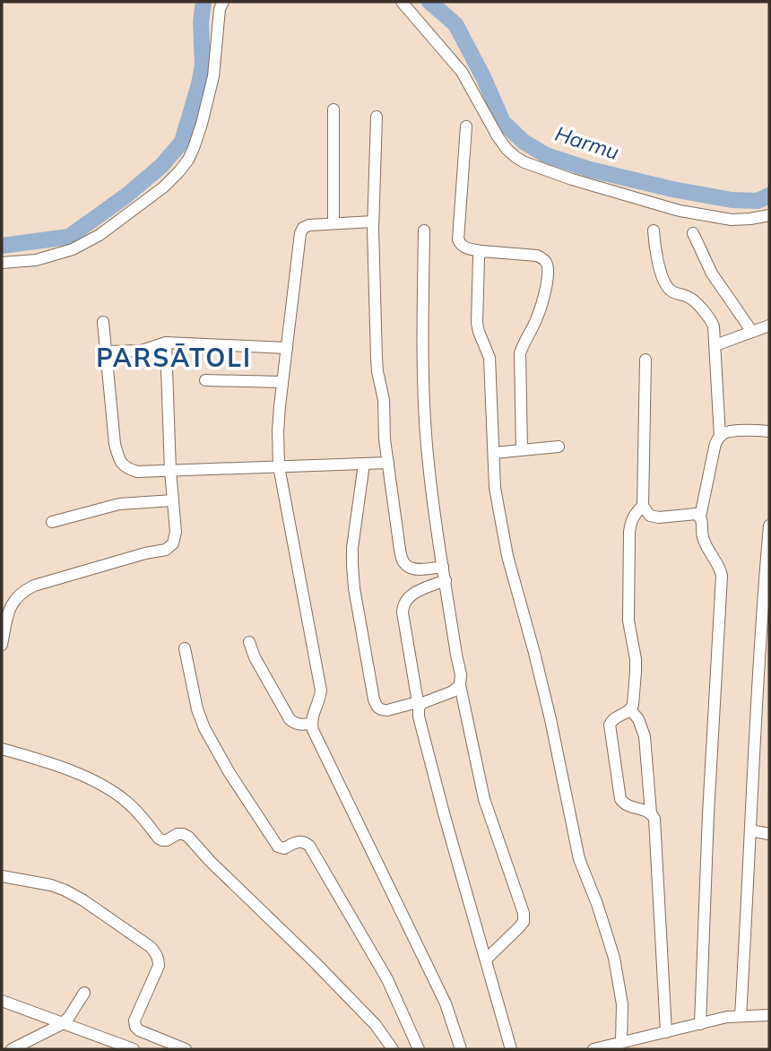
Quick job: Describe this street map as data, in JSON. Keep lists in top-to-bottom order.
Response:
{
  "districts": ["PARSĀTOLI"],
  "water": ["Harmu"]
}
